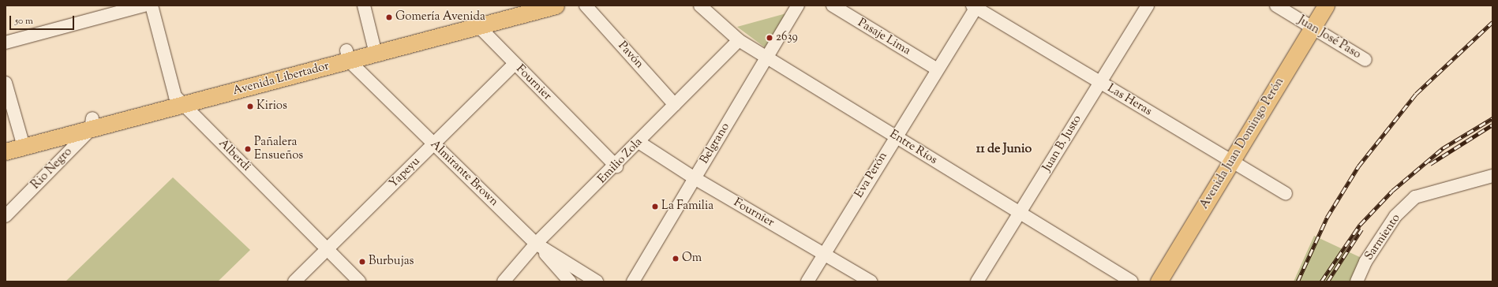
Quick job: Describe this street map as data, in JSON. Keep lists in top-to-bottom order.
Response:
{
  "streets": {
    "main road": ["Avenida Libertador", "Avenida Juan Domingo Perón"],
    "street": [
      "Pasaje Lima",
      "Juan José Paso",
      "Pavón",
      "Fournier",
      "Las Heras",
      "Belgrano",
      "Juan B. Justo",
      "Entre Ríos",
      "Alberdi",
      "Emilio Zola",
      "Rio Negro",
      "Yapeyu",
      "Almirante Brown",
      "Eva Perón",
      "Sarmiento"
    ]
  },
  "crossings": [
    ["Pasaje Lima", "Eva Perón"],
    ["Juan José Paso", "Avenida Juan Domingo Perón"],
    ["Pavón", "Emilio Zola"],
    ["Avenida Libertador", "Fournier"],
    ["Avenida Libertador", "Alberdi"],
    ["Avenida Libertador", "Rio Negro"],
    ["Avenida Libertador", "Almirante Brown"],
    ["Fournier", "Belgrano"],
    ["Fournier", "Emilio Zola"],
    ["Fournier", "Yapeyu"],
    ["Fournier", "Eva Perón"],
    ["Las Heras", "Juan B. Justo"],
    ["Las Heras", "Avenida Juan Domingo Perón"],
    ["Las Heras", "Eva Perón"],
    ["Belgrano", "Entre Ríos"],
    ["Juan B. Justo", "Entre Ríos"],
    ["Entre Ríos", "Emilio Zola"],
    ["Entre Ríos", "Eva Perón"],
    ["Alberdi", "Yapeyu"],
    ["Emilio Zola", "Almirante Brown"],
    ["Yapeyu", "Almirante Brown"]
  ],
  "districts": ["11 de Junio"],
  "places": [
    "Gomería Avenida",
    "2639",
    "Kirios",
    "Pañalera Ensueños",
    "La Familia",
    "Om",
    "Burbujas"
  ],
  "scale_bar": "50 m"
}
